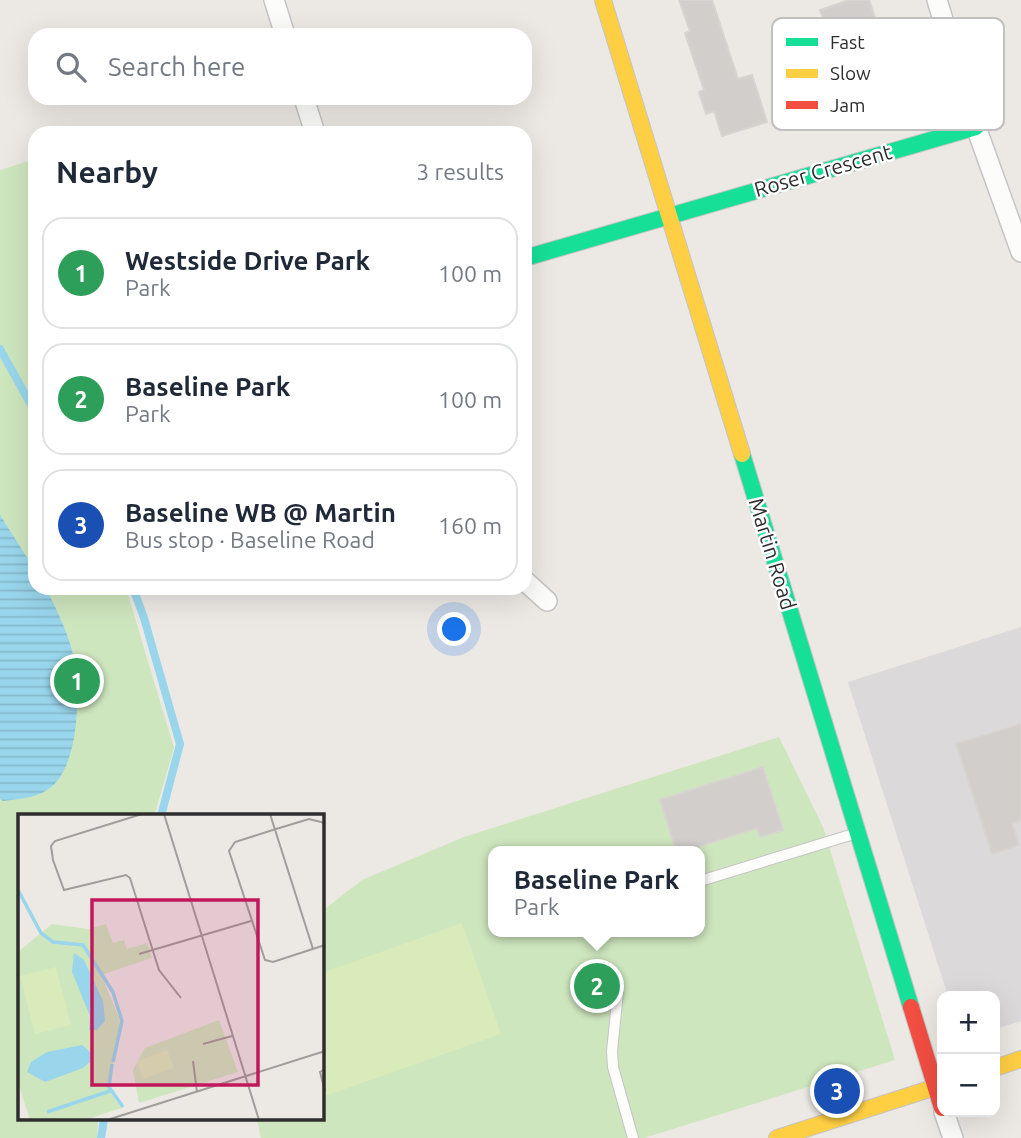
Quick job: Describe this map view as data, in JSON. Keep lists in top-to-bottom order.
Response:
{
  "streets": {
    "street": ["Roser Crescent", "Martin Road"]
  },
  "crossings": [
    ["Roser Crescent", "Martin Road"]
  ],
  "legend": ["Fast", "Slow", "Jam"],
  "page": {
    "search": "Search here",
    "heading": ["Nearby", "3 results"],
    "list": [
      {
        "mark": "1",
        "name": "Westside Drive Park",
        "note": "Park",
        "value": "100 m"
      },
      {
        "mark": "2",
        "name": "Baseline Park",
        "note": "Park",
        "value": "100 m"
      },
      {
        "mark": "3",
        "name": "Baseline WB @ Martin",
        "note": "Bus stop · Baseline Road",
        "value": "160 m"
      }
    ],
    "pins": ["1", "2", "3"],
    "popup": ["Baseline Park", "Park"],
    "map_buttons": ["+", "−"]
  }
}
